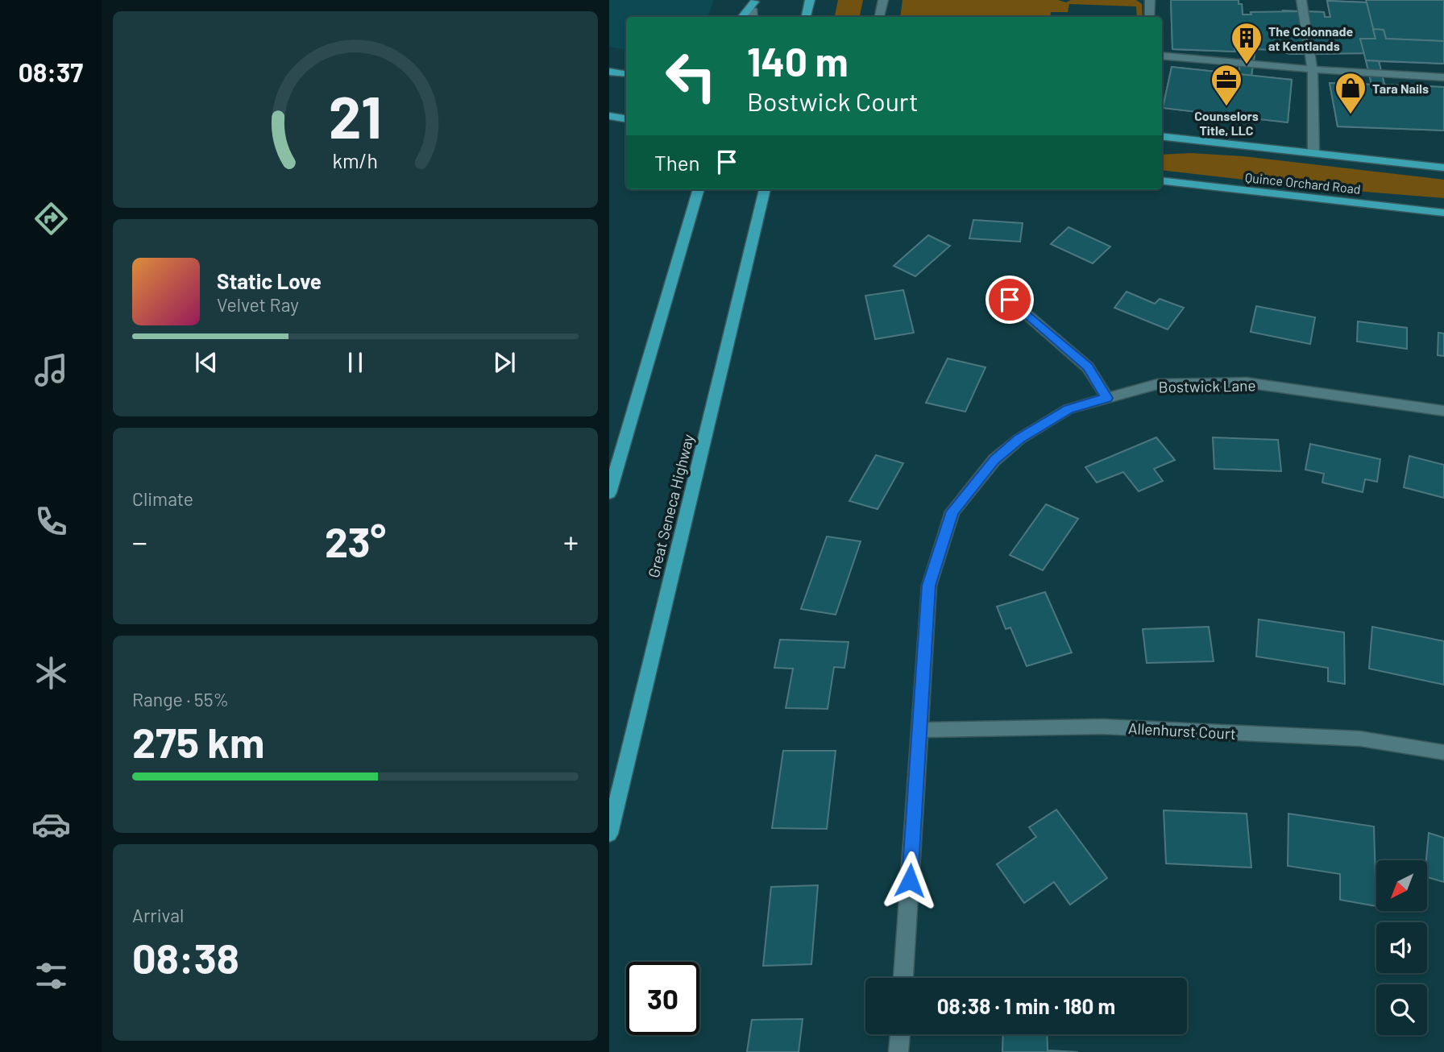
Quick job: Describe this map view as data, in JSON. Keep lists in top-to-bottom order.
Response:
{
  "streets": {
    "main road": ["Quince Orchard Road", "Great Seneca Highway"],
    "street": ["Bostwick Lane", "Allenhurst Court"]
  },
  "crossings": [
    ["Bostwick Lane", "Allenhurst Court"]
  ],
  "places": {
    "building": ["The Colonnade at Kentlands"],
    "office": ["Counselors Title, LLC"],
    "shop": ["Tara Nails"]
  },
  "north": "bottom left",
  "page": {
    "tabs": "08:37",
    "turn": ["140 m", "Bostwick Court"],
    "then": "Then",
    "song": ["Static Love", "Velvet Ray"],
    "tile": [
      "Climate",
      ["Range · 55%", "275 km"],
      ["Arrival", "08:38"]
    ],
    "heat": ["−", "23°", "+"],
    "limit": "30",
    "trip": "08:38 · 1 min · 180 m",
    "gauge": ["21", "km/h"]
  }
}
